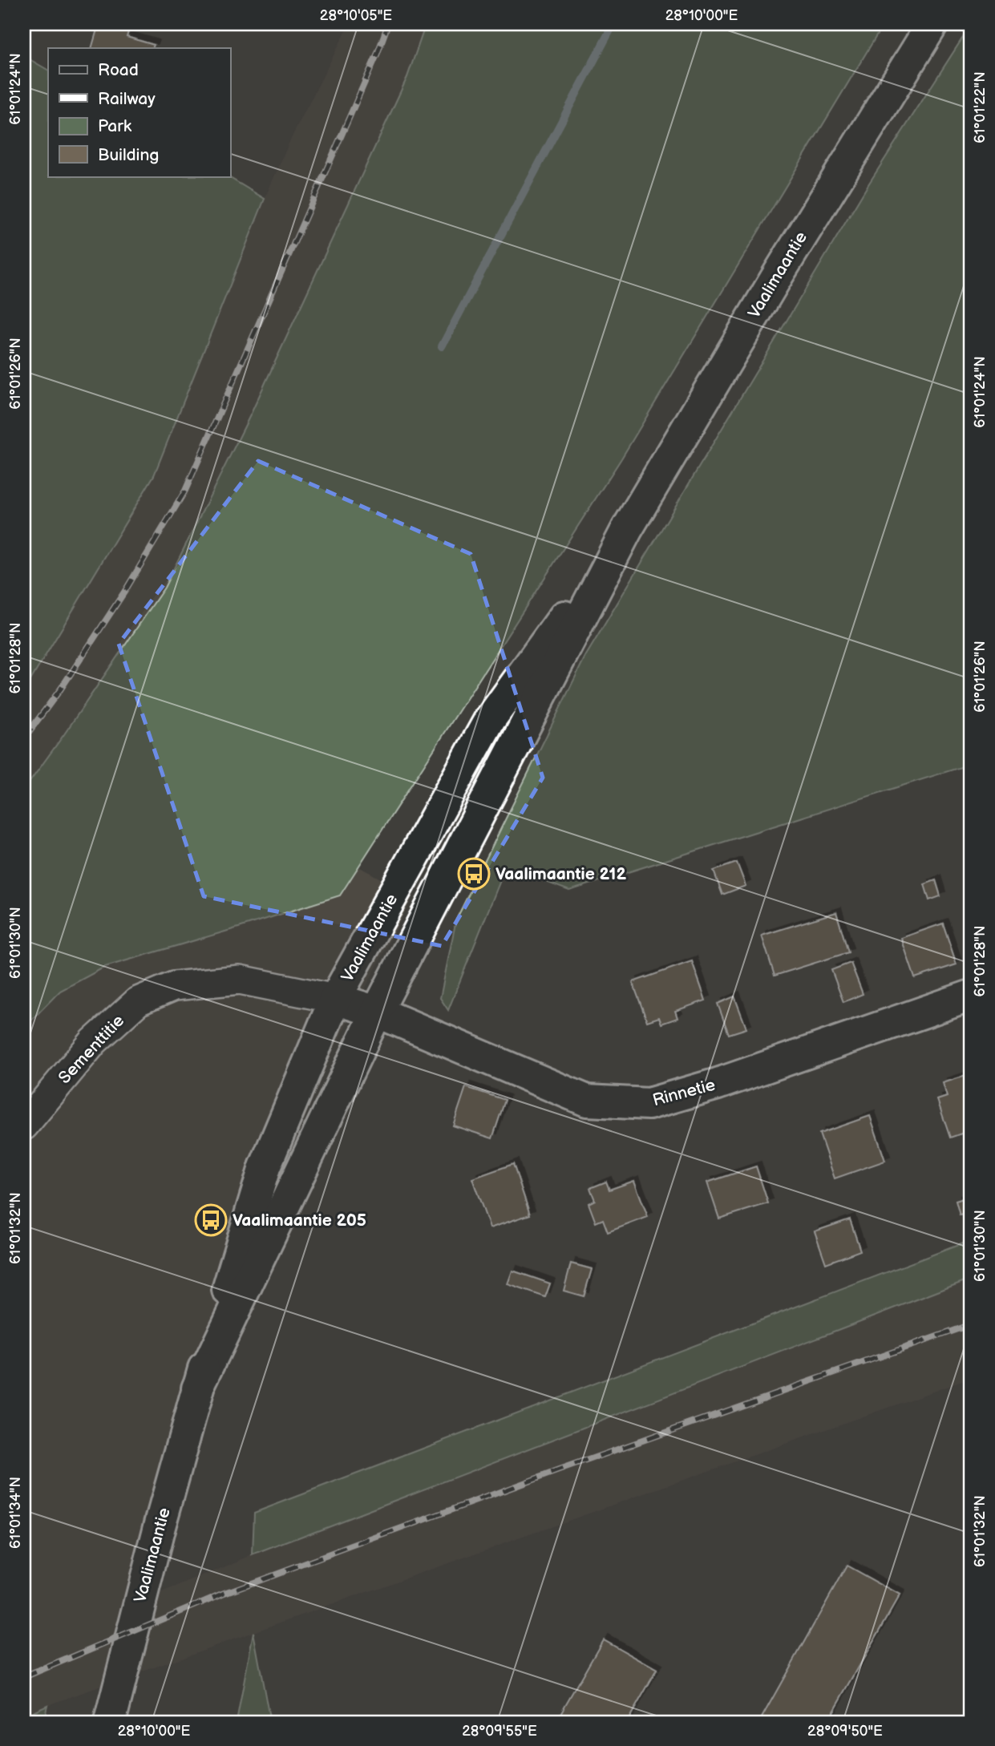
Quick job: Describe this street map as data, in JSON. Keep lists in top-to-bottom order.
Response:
{
  "streets": {
    "main road": ["Vaalimaantie", "Rinnetie"],
    "street": ["Sementtitie"]
  },
  "crossings": [
    ["Vaalimaantie", "Sementtitie"],
    ["Vaalimaantie", "Rinnetie"],
    ["Sementtitie", "Rinnetie"]
  ],
  "places": {
    "bus stop": ["Vaalimaantie 212", "Vaalimaantie 205"]
  },
  "legend": [
    "Road",
    "Railway",
    "Park",
    "Building"
  ],
  "coordinates": [
    "28°10'05\"E",
    "28°10'00\"E",
    "61°01'24\"N",
    "61°01'22\"N",
    "61°01'26\"N",
    "61°01'28\"N",
    "61°01'30\"N",
    "61°01'32\"N",
    "61°01'34\"N",
    "28°09'55\"E",
    "28°09'50\"E"
  ]
}
